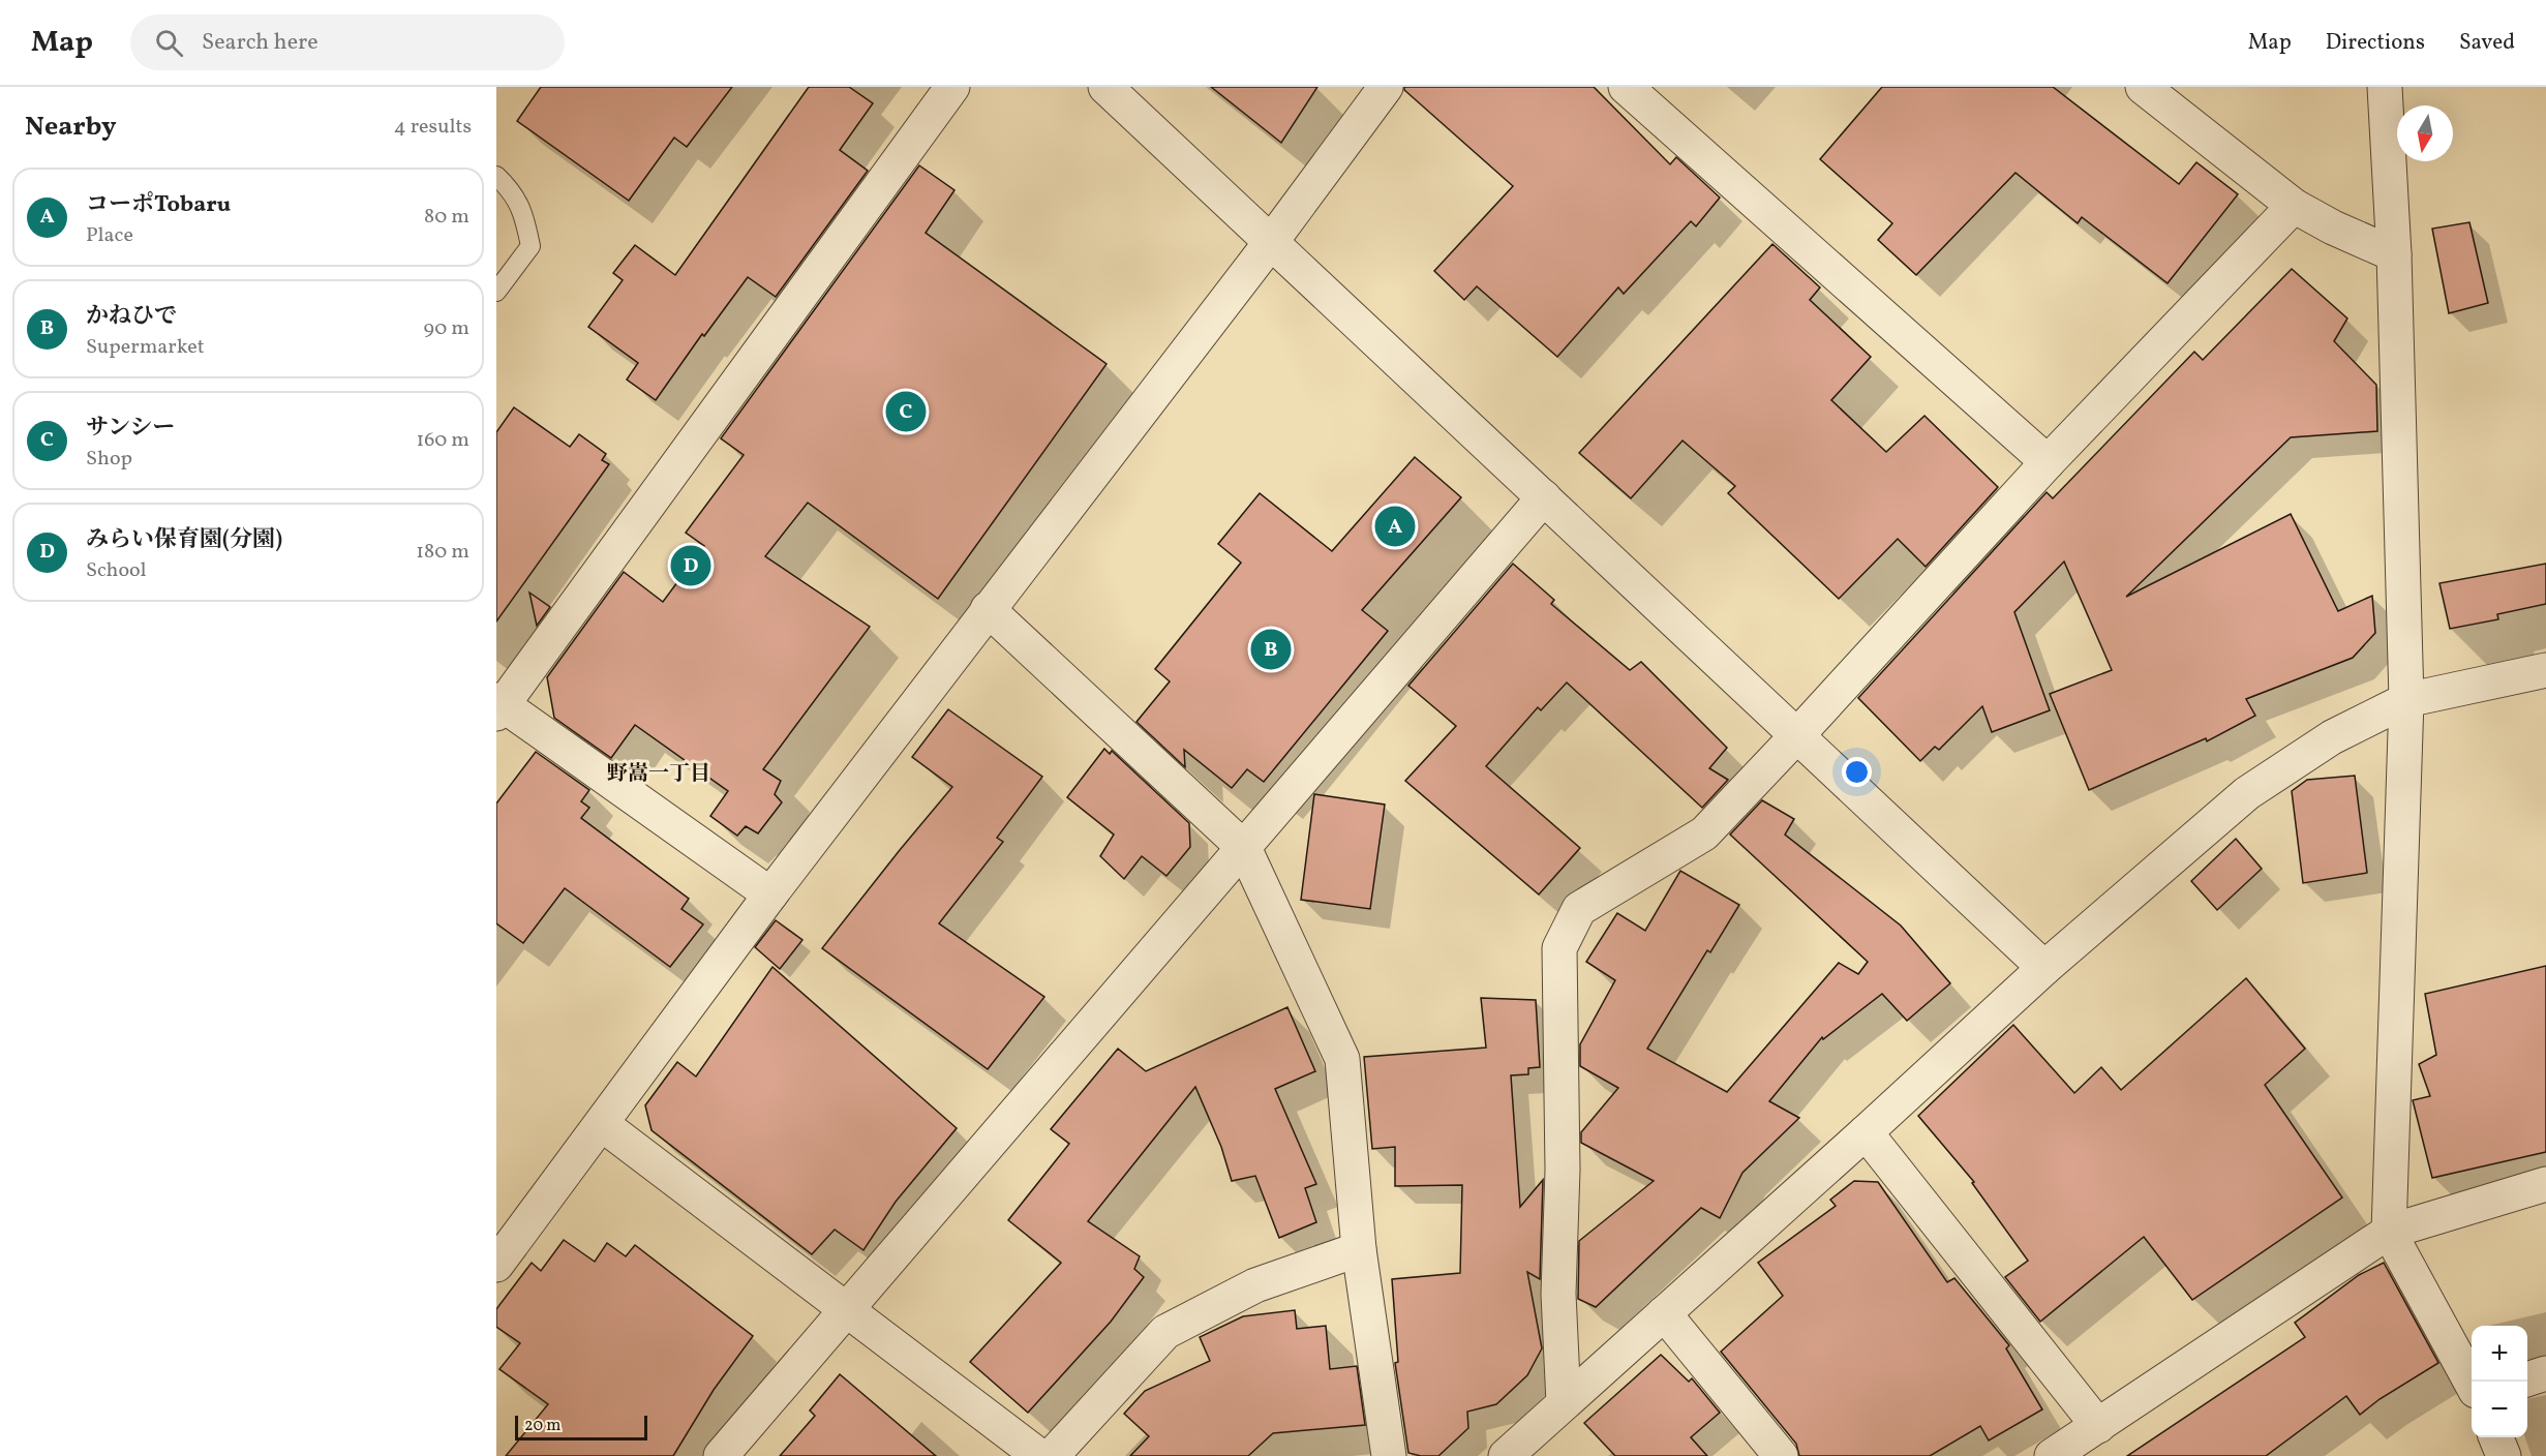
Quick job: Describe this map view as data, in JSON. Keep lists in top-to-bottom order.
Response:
{
  "districts": ["野嵩一丁目"],
  "scale_bar": "20 m",
  "north": "bottom",
  "page": {
    "header": "Map",
    "search": "Search here",
    "nav": ["Map", "Directions", "Saved"],
    "heading": ["Nearby", "4 results"],
    "list": [
      {
        "mark": "A",
        "name": "コーポTobaru",
        "note": "Place",
        "value": "80 m"
      },
      {
        "mark": "B",
        "name": "かねひで",
        "note": "Supermarket",
        "value": "90 m"
      },
      {
        "mark": "C",
        "name": "サンシー",
        "note": "Shop",
        "value": "160 m"
      },
      {
        "mark": "D",
        "name": "みらい保育園(分園)",
        "note": "School",
        "value": "180 m"
      }
    ],
    "pins": [
      "C",
      "A",
      "D",
      "B"
    ],
    "map_buttons": ["+", "−"],
    "scale": "20 m"
  }
}
